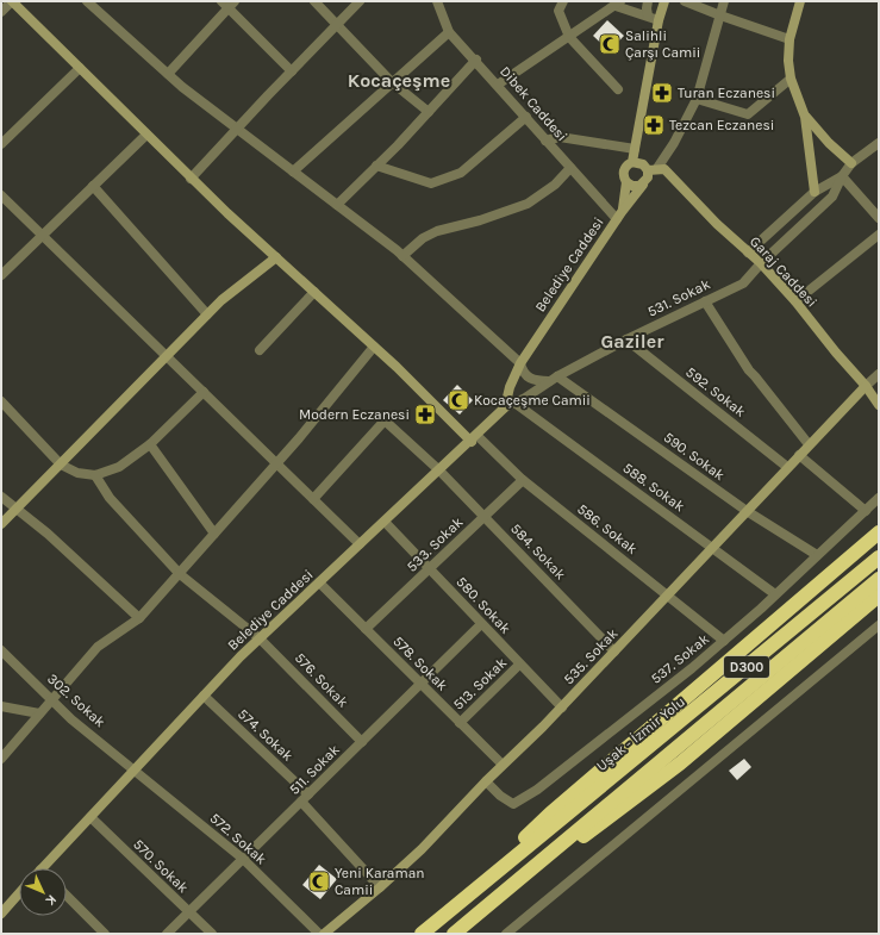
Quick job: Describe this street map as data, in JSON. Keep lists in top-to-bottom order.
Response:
{
  "streets": {
    "highway": ["D300", "Uşak - İzmir Yolu"],
    "street": [
      "Dibek Caddesi",
      "Belediye Caddesi",
      "Garaj Caddesi",
      "531. Sokak",
      "592. Sokak",
      "590. Sokak",
      "588. Sokak",
      "586. Sokak",
      "533. Sokak",
      "584. Sokak",
      "580. Sokak",
      "535. Sokak",
      "537. Sokak",
      "578. Sokak",
      "576. Sokak",
      "513. Sokak",
      "302. Sokak",
      "574. Sokak",
      "511. Sokak",
      "572. Sokak",
      "570. Sokak"
    ]
  },
  "crossings": [
    ["Dibek Caddesi", "Belediye Caddesi"],
    ["Belediye Caddesi", "Garaj Caddesi"],
    ["Belediye Caddesi", "531. Sokak"],
    ["Belediye Caddesi", "586. Sokak"],
    ["Belediye Caddesi", "584. Sokak"],
    ["Belediye Caddesi", "580. Sokak"],
    ["Belediye Caddesi", "578. Sokak"],
    ["Belediye Caddesi", "576. Sokak"],
    ["Belediye Caddesi", "302. Sokak"],
    ["Belediye Caddesi", "574. Sokak"],
    ["Belediye Caddesi", "572. Sokak"],
    ["Belediye Caddesi", "570. Sokak"],
    ["Garaj Caddesi", "531. Sokak"],
    ["Garaj Caddesi", "535. Sokak"],
    ["531. Sokak", "592. Sokak"],
    ["531. Sokak", "590. Sokak"],
    ["531. Sokak", "588. Sokak"],
    ["592. Sokak", "535. Sokak"],
    ["590. Sokak", "535. Sokak"],
    ["590. Sokak", "537. Sokak"],
    ["588. Sokak", "535. Sokak"],
    ["588. Sokak", "537. Sokak"],
    ["586. Sokak", "533. Sokak"],
    ["586. Sokak", "535. Sokak"],
    ["586. Sokak", "537. Sokak"],
    ["533. Sokak", "584. Sokak"],
    ["533. Sokak", "580. Sokak"],
    ["533. Sokak", "578. Sokak"],
    ["584. Sokak", "535. Sokak"],
    ["580. Sokak", "535. Sokak"],
    ["580. Sokak", "513. Sokak"],
    ["580. Sokak", "511. Sokak"],
    ["535. Sokak", "537. Sokak"],
    ["535. Sokak", "578. Sokak"],
    ["535. Sokak", "574. Sokak"],
    ["578. Sokak", "513. Sokak"],
    ["578. Sokak", "511. Sokak"],
    ["576. Sokak", "511. Sokak"],
    ["302. Sokak", "572. Sokak"],
    ["574. Sokak", "511. Sokak"],
    ["511. Sokak", "572. Sokak"],
    ["511. Sokak", "570. Sokak"]
  ],
  "districts": ["Kocaçeşme", "Gaziler"],
  "places": {
    "mosque": ["Salihli Çarşı Camii", "Kocaçeşme Camii", "Yeni Karaman Camii"],
    "pharmacy": ["Turan Eczanesi", "Tezcan Eczanesi", "Modern Eczanesi"]
  },
  "north": "bottom right"
}
